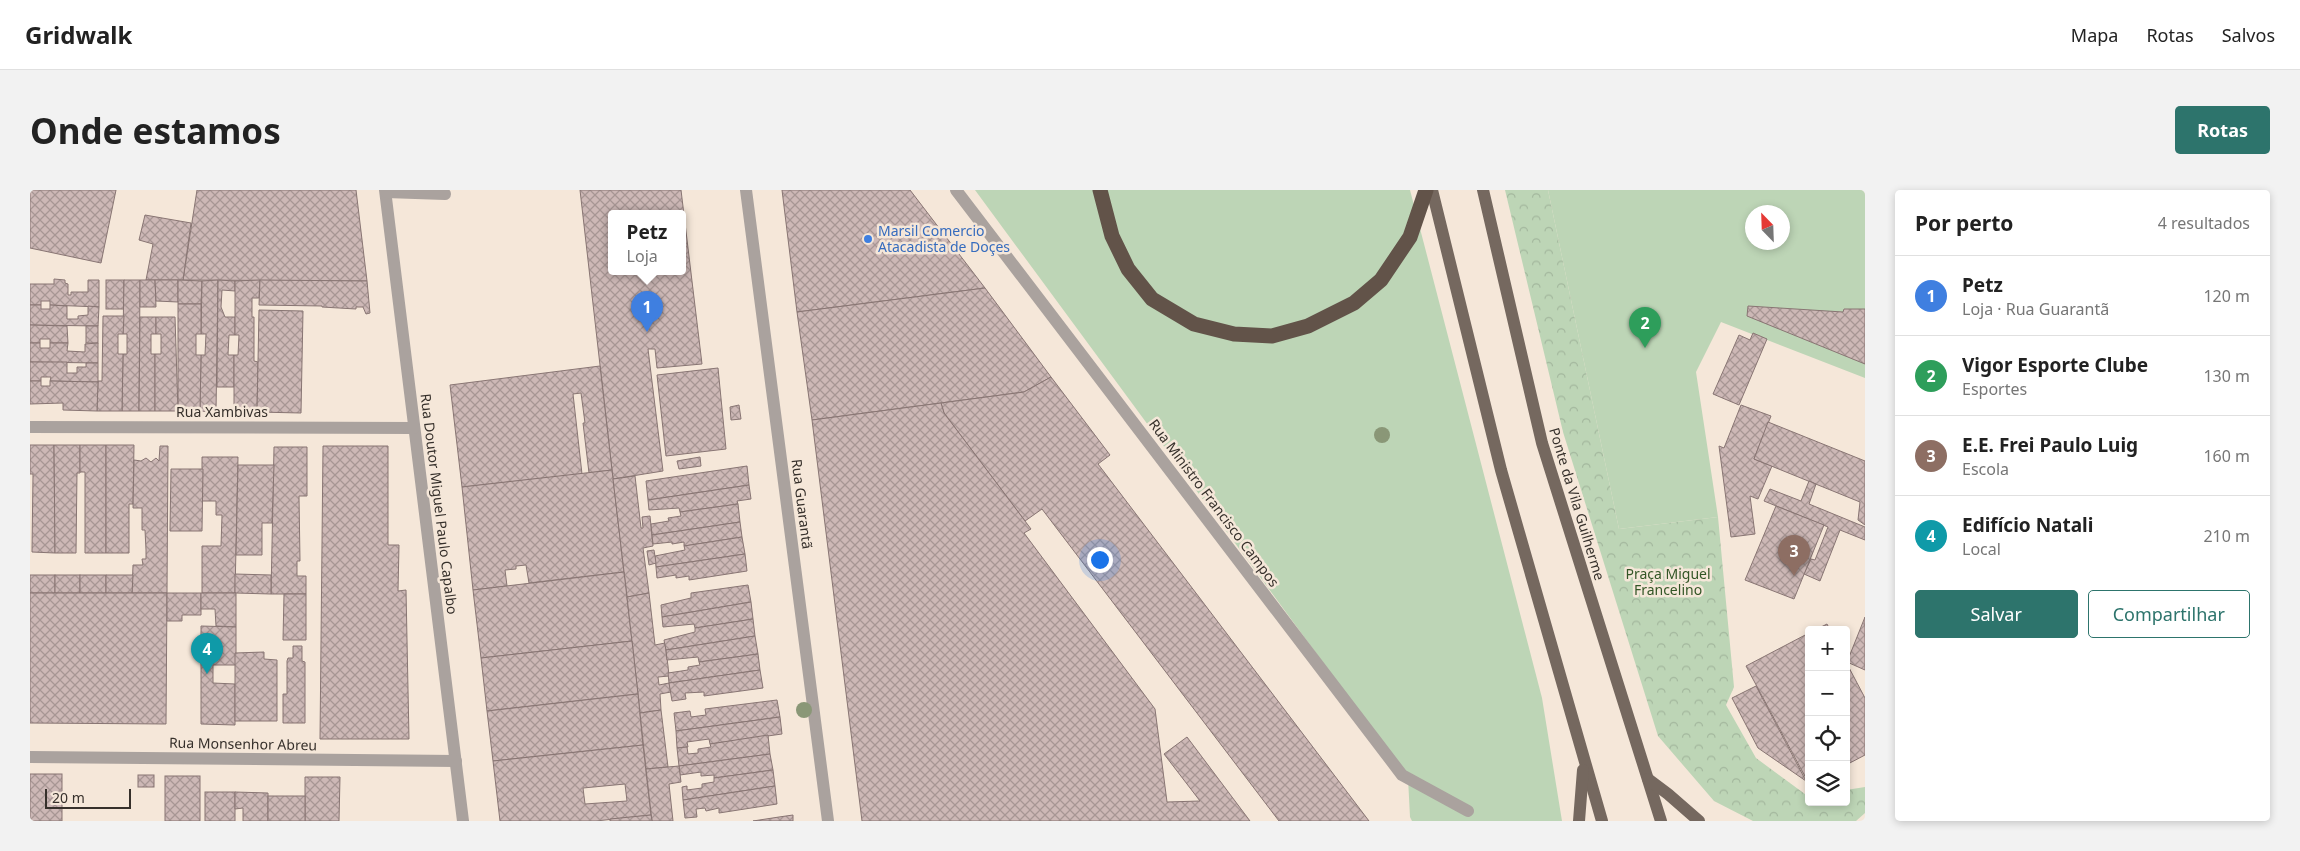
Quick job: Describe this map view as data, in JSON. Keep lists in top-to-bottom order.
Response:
{
  "streets": {
    "main road": ["Ponte da Vila Guilherme"],
    "street": [
      "Rua Xambivas",
      "Rua Ministro Francisco Campos",
      "Rua Doutor Miguel Paulo Capalbo",
      "Rua Guarantã",
      "Rua Monsenhor Abreu"
    ]
  },
  "crossings": [
    ["Rua Xambivas", "Rua Doutor Miguel Paulo Capalbo"],
    ["Rua Doutor Miguel Paulo Capalbo", "Rua Monsenhor Abreu"]
  ],
  "parks": ["Praça Miguel Francelino"],
  "places": ["Marsil Comercio Atacadista de Doçes"],
  "scale_bar": "20 m",
  "north": "top left",
  "page": {
    "header": "Gridwalk",
    "nav": ["Mapa", "Rotas", "Salvos"],
    "buttons": [
      "Rotas",
      ["Salvar", "Compartilhar"]
    ],
    "title": "Onde estamos",
    "heading": ["Por perto", "4 resultados"],
    "popup": ["Petz", "Loja"],
    "list": [
      {
        "mark": "1",
        "name": "Petz",
        "note": "Loja · Rua Guarantã",
        "value": "120 m"
      },
      {
        "mark": "2",
        "name": "Vigor Esporte Clube",
        "note": "Esportes",
        "value": "130 m"
      },
      {
        "mark": "3",
        "name": "E.E. Frei Paulo Luig",
        "note": "Escola",
        "value": "160 m"
      },
      {
        "mark": "4",
        "name": "Edifício Natali",
        "note": "Local",
        "value": "210 m"
      }
    ],
    "pins": [
      "1",
      "2",
      "3",
      "4"
    ],
    "map_buttons": ["+", "−"],
    "scale": "20 m"
  }
}
